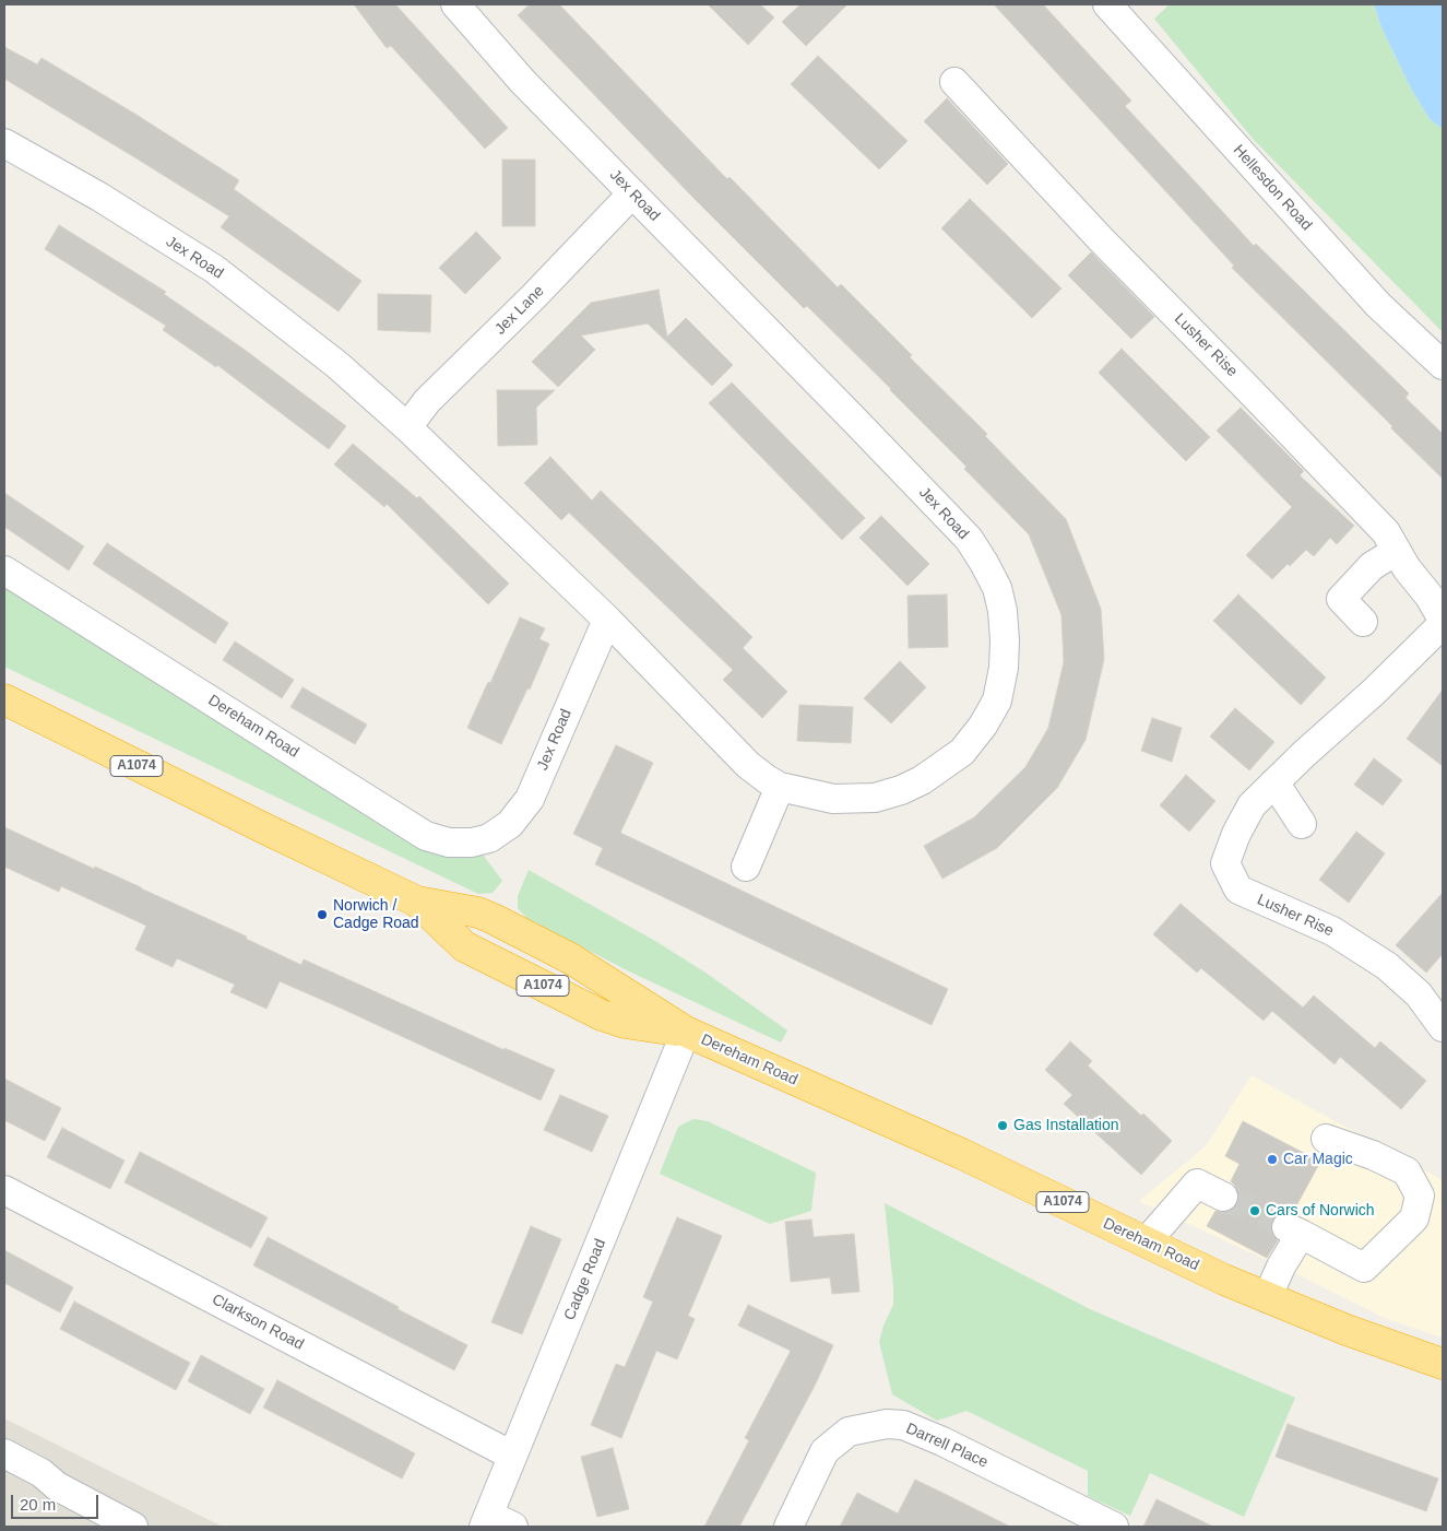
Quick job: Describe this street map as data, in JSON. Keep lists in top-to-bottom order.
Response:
{
  "streets": {
    "highway": ["Dereham Road", "A1074"],
    "street": [
      "Hellesdon Road",
      "Jex Road",
      "Jex Lane",
      "Lusher Rise",
      "Cadge Road",
      "Clarkson Road",
      "Darrell Place"
    ]
  },
  "crossings": [
    ["Jex Road", "Jex Lane"],
    ["Jex Road", "Dereham Road"],
    ["Dereham Road", "Cadge Road"],
    ["Cadge Road", "Clarkson Road"]
  ],
  "places": [
    "Norwich / Cadge Road",
    "Gas Installation",
    "Car Magic",
    "Cars of Norwich"
  ],
  "scale_bar": "20 m"
}
